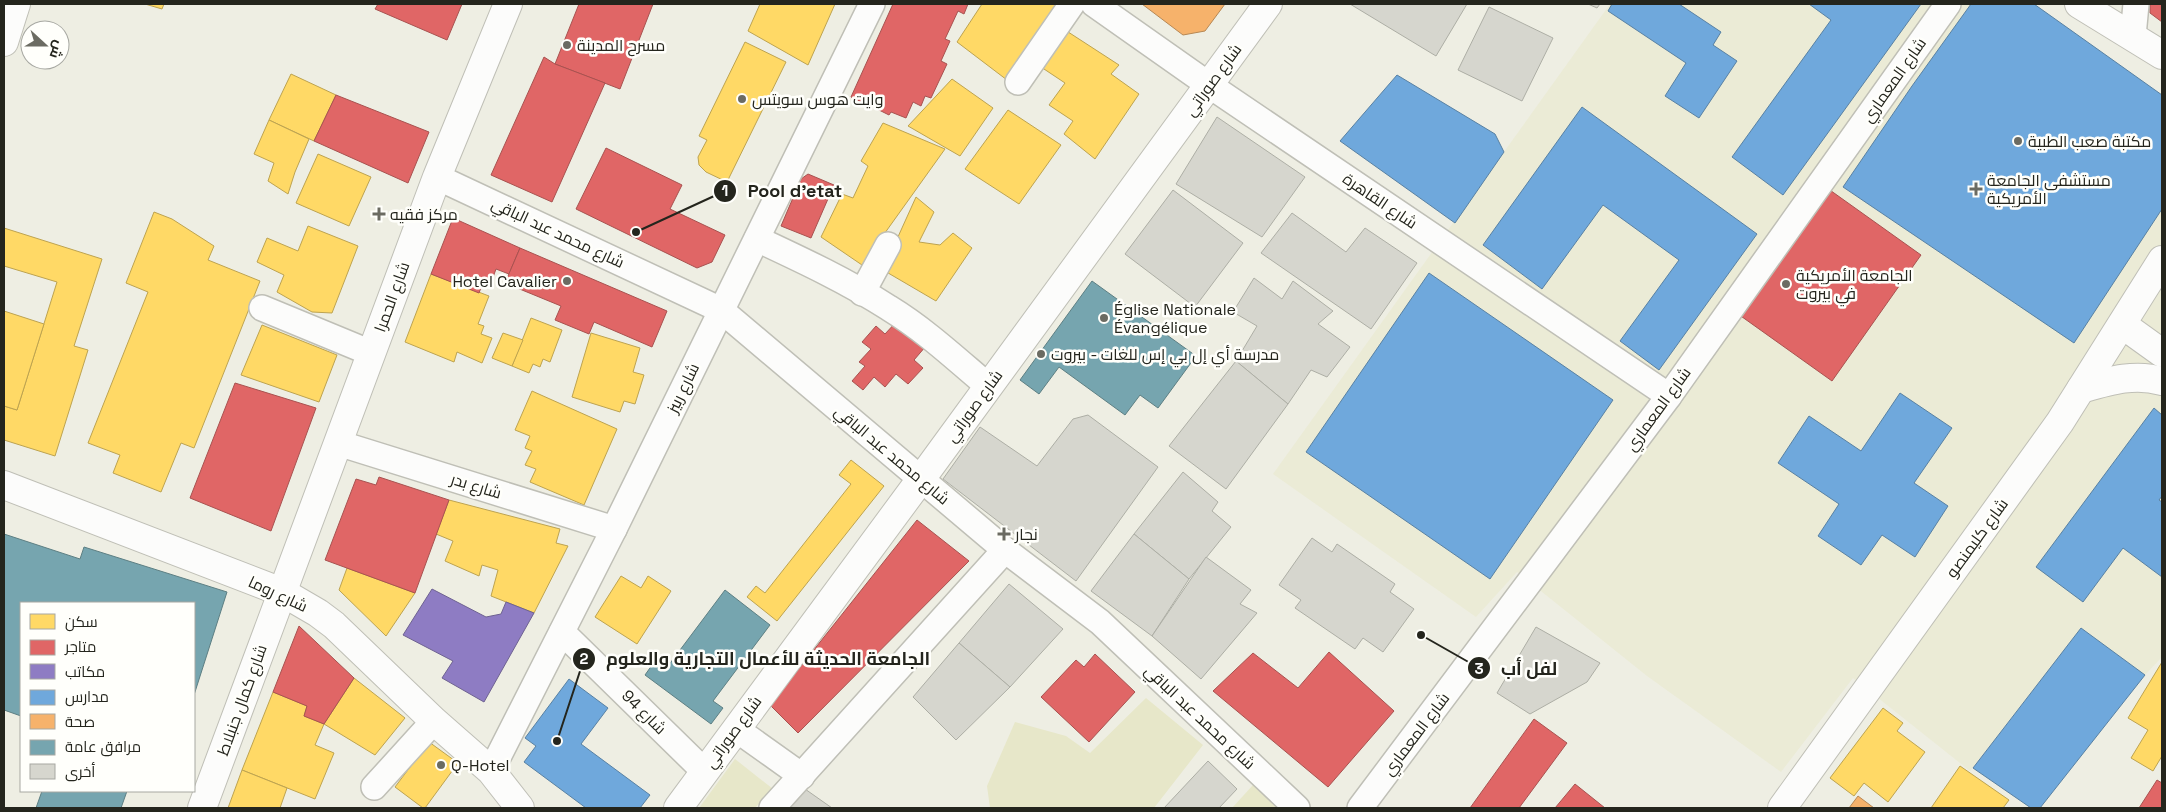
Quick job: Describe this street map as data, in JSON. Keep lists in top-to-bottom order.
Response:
{
  "streets": {
    "street": [
      "شارع صوراتي",
      "شارع المعماري",
      "شارع القاهرة",
      "شارع محمد عبد الباقي",
      "شارع الحمرا",
      "شارع ربيز",
      "شارع بدر",
      "شارع كليمنصو",
      "شارع روما",
      "شارع كمال جنبلاط",
      "شارع 94"
    ]
  },
  "crossings": [
    ["شارع صوراتي", "شارع القاهرة"],
    ["شارع صوراتي", "شارع محمد عبد الباقي"],
    ["شارع صوراتي", "شارع 94"],
    ["شارع المعماري", "شارع القاهرة"],
    ["شارع محمد عبد الباقي", "شارع الحمرا"],
    ["شارع محمد عبد الباقي", "شارع ربيز"],
    ["شارع الحمرا", "شارع بدر"],
    ["شارع الحمرا", "شارع روما"],
    ["شارع الحمرا", "شارع كمال جنبلاط"],
    ["شارع ربيز", "شارع بدر"],
    ["شارع ربيز", "شارع روما"],
    ["شارع ربيز", "شارع 94"],
    ["شارع روما", "شارع كمال جنبلاط"]
  ],
  "places": {
    "other": [
      "مسرح المدينة",
      "وايت هوس سويتس",
      "مكتبة صعب الطبية",
      "Pool d’etat",
      "Hotel Cavalier",
      "الجامعة الأمريكية في بيروت",
      "Église Nationale Évangélique",
      "مدرسة أي إل بي إس للغات - بيروت",
      "لفل أب",
      "الجامعة الحديثة للأعمال التجارية والعلوم",
      "Q-Hotel"
    ],
    "health": ["مستشفى الجامعة الأمريكية", "مركز فقيه", "نجار"]
  },
  "legend": [
    "سكن",
    "متاجر",
    "مكاتب",
    "مدارس",
    "صحة",
    "مرافق عامة",
    "أخرى"
  ],
  "north": "right"
}
